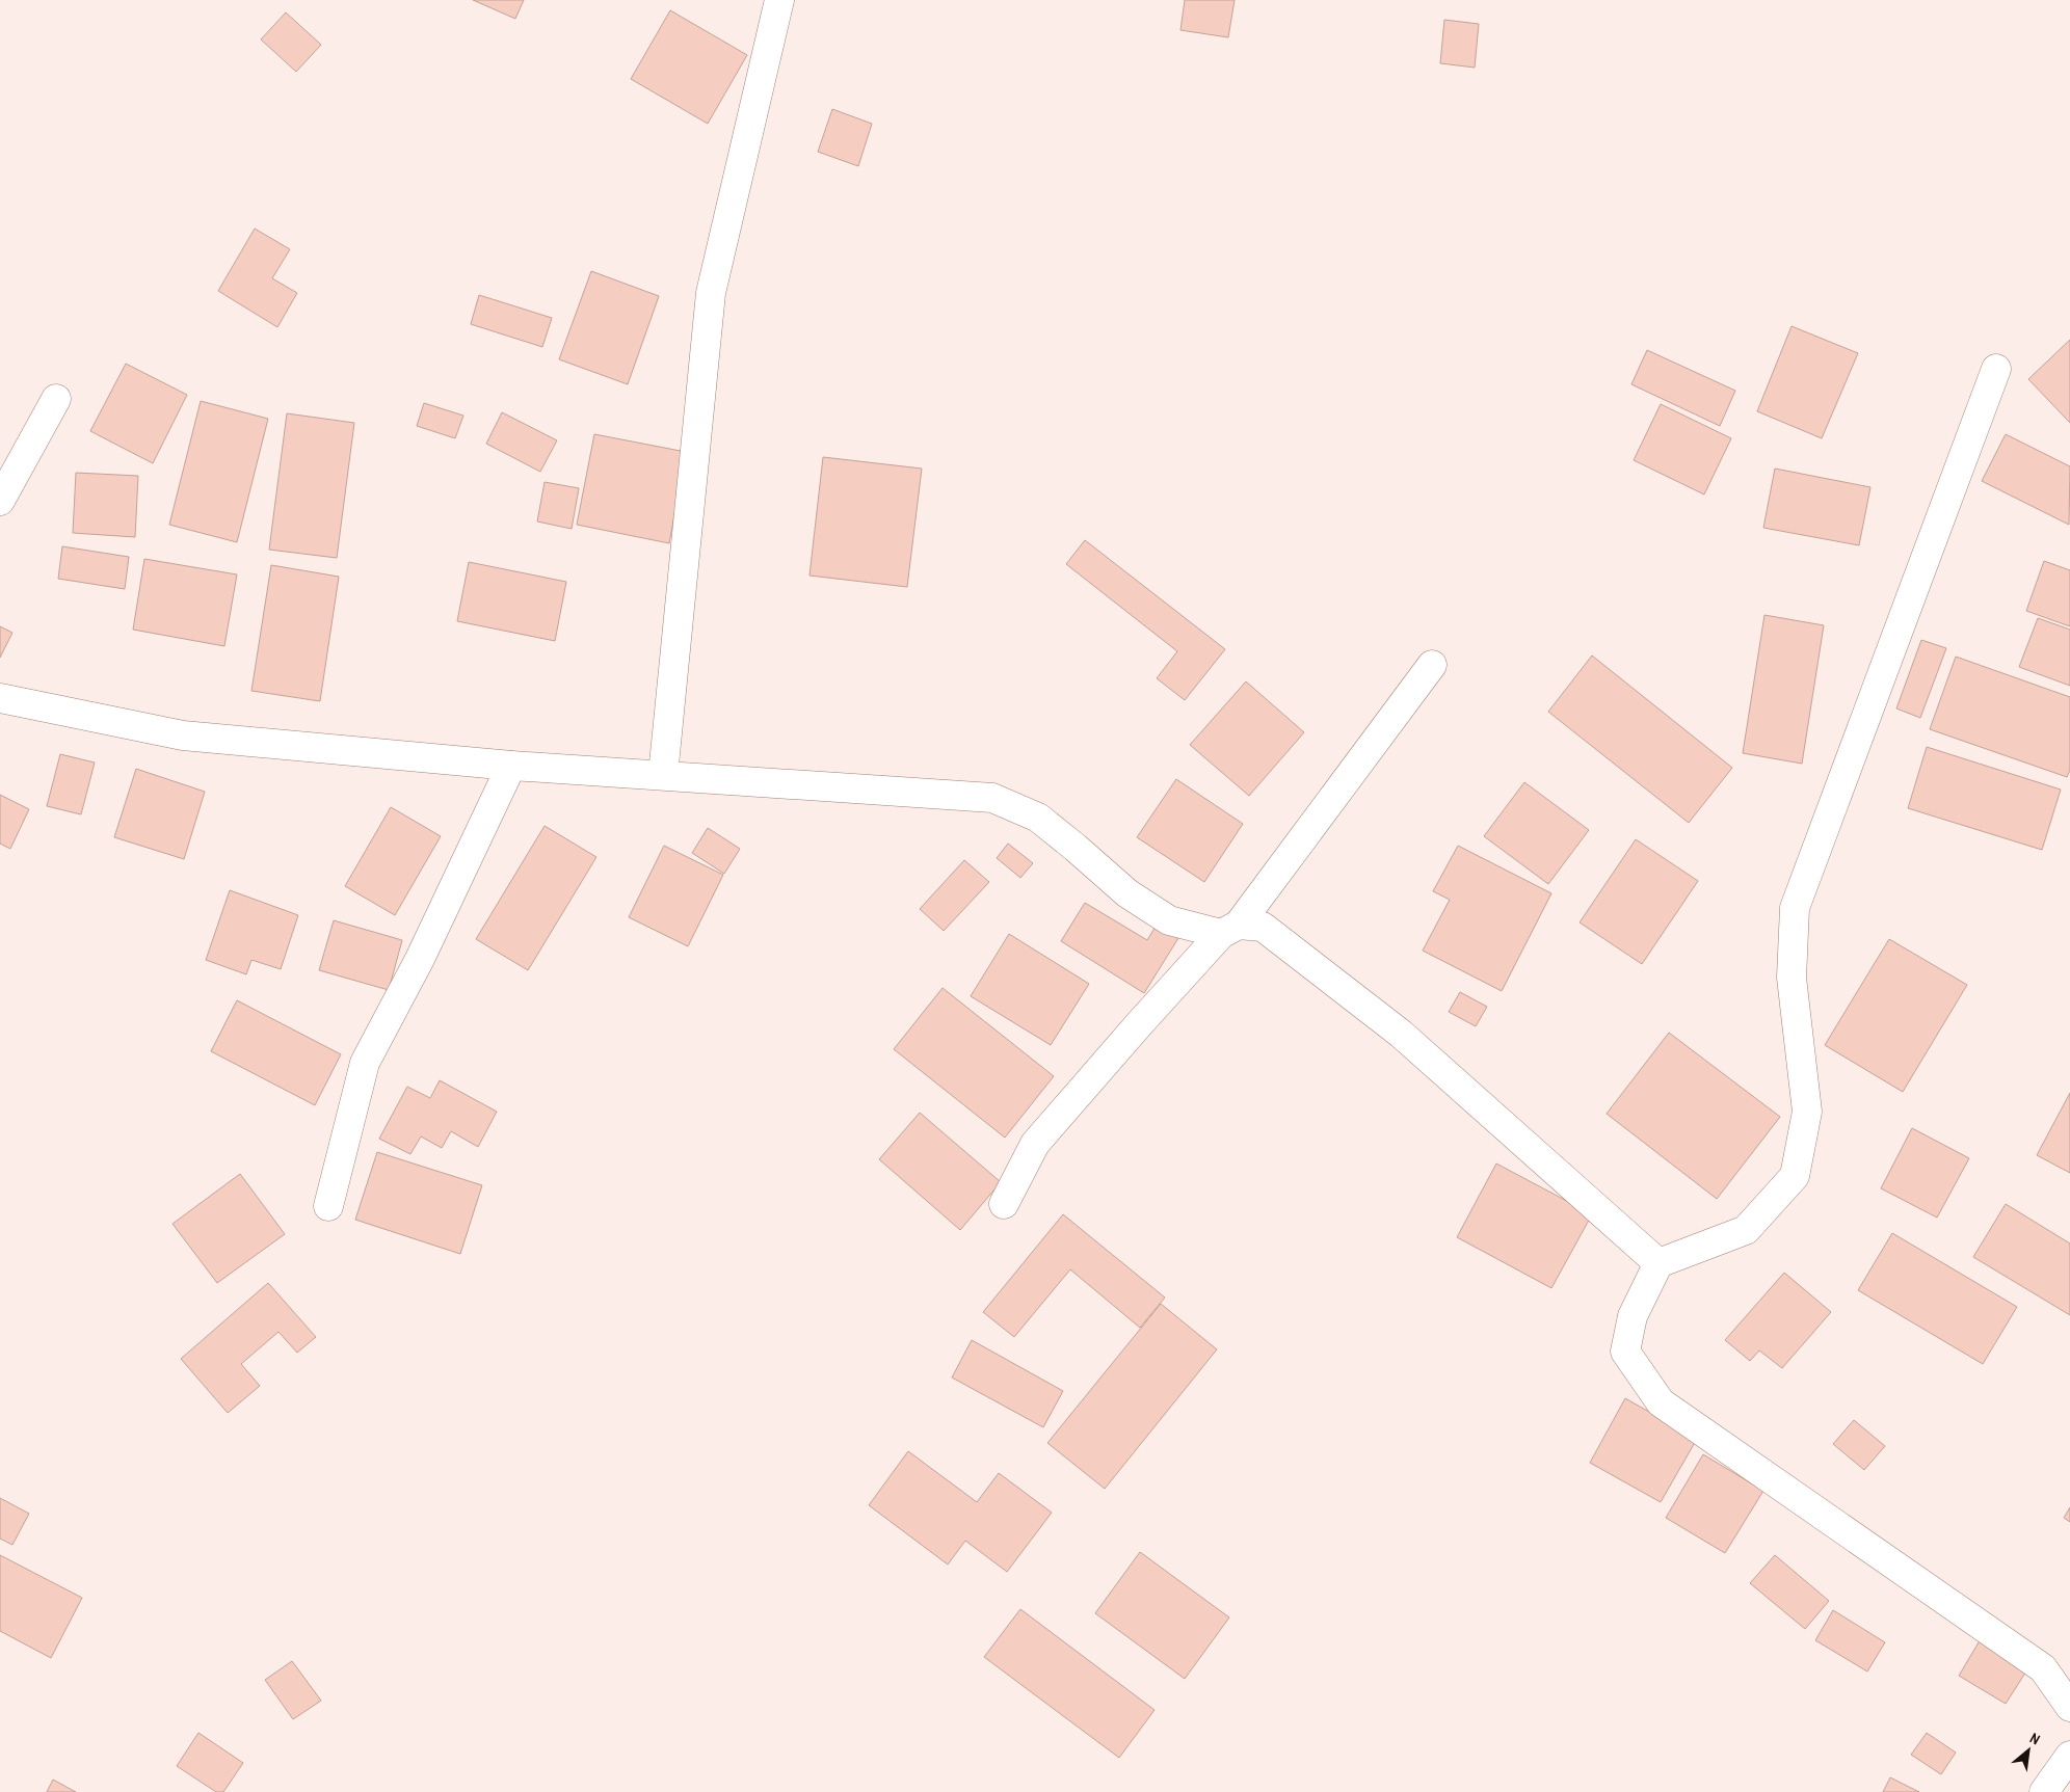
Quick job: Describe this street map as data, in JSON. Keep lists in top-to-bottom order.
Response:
{
  "north": "top right"
}
